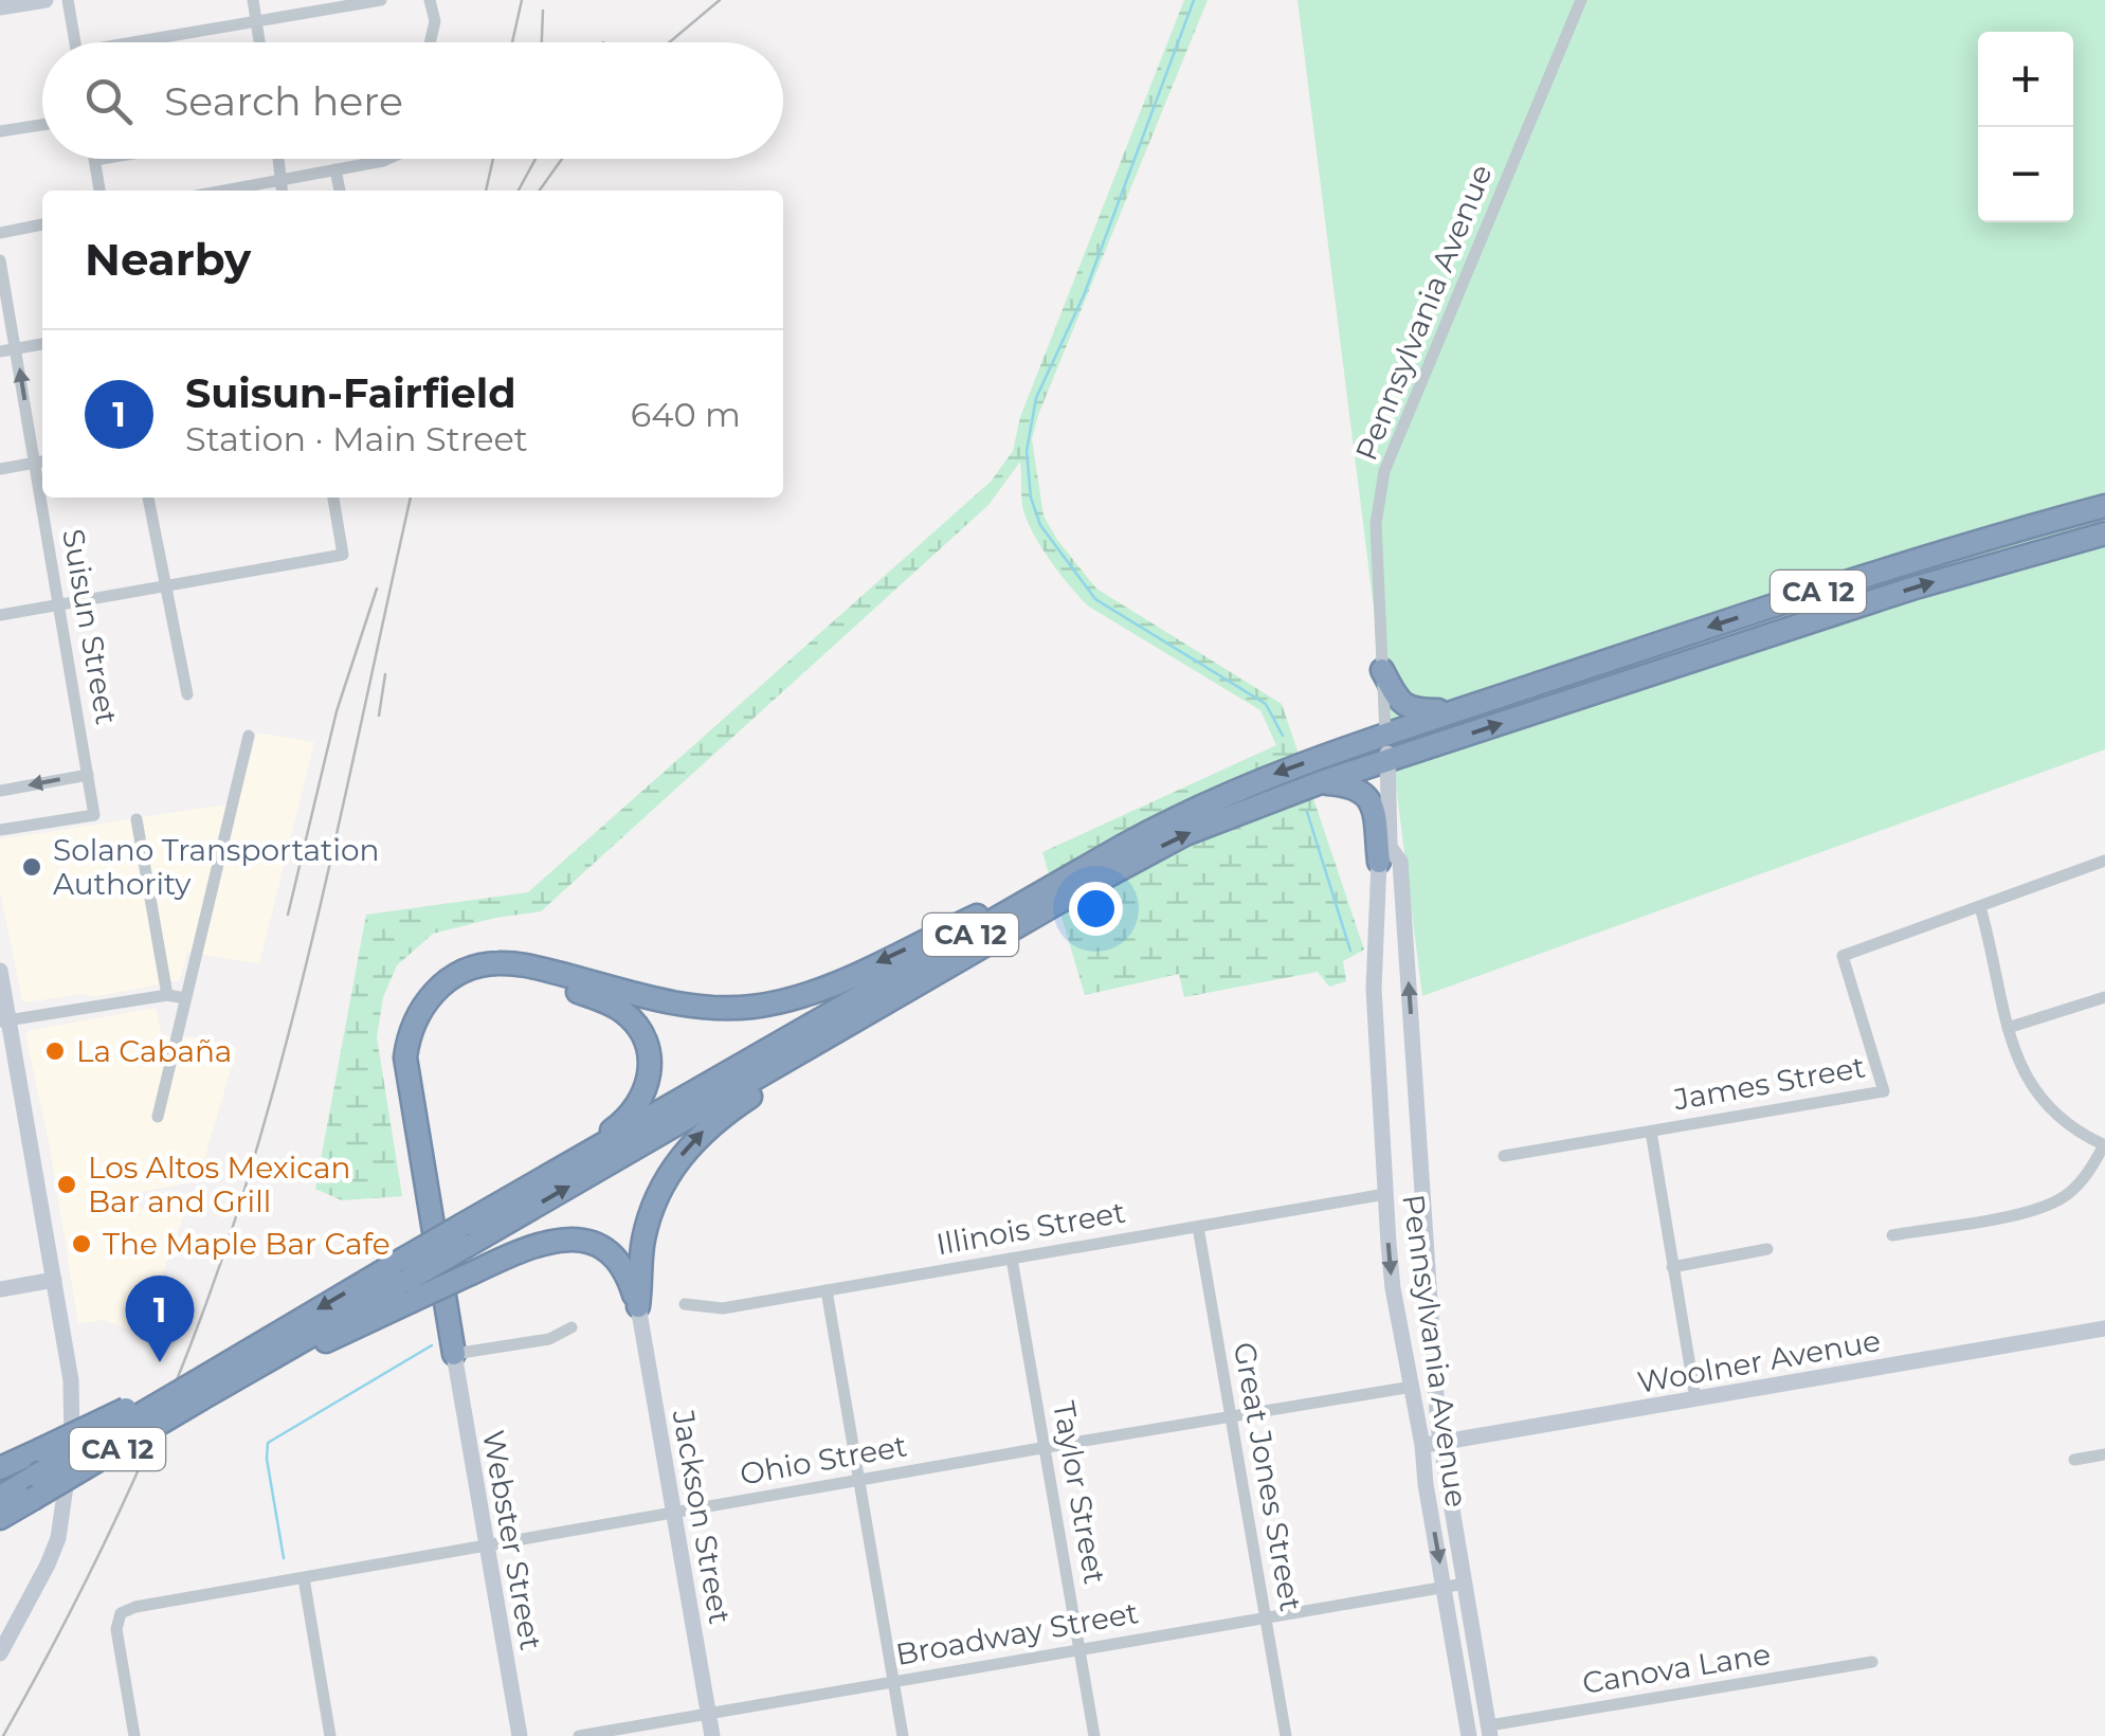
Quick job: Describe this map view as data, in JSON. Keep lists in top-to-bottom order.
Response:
{
  "streets": {
    "highway": ["CA 12"],
    "main road": [
      "Pennsylvania Avenue",
      "Woolner Avenue",
      "Jackson Street",
      "Webster Street"
    ],
    "street": [
      "Suisun Street",
      "James Street",
      "Illinois Street",
      "Ohio Street",
      "Great Jones Street",
      "Taylor Street",
      "Broadway Street",
      "Canova Lane"
    ]
  },
  "crossings": [
    ["Pennsylvania Avenue", "CA 12"],
    ["Pennsylvania Avenue", "Illinois Street"],
    ["Pennsylvania Avenue", "Woolner Avenue"],
    ["Pennsylvania Avenue", "Ohio Street"],
    ["Pennsylvania Avenue", "Broadway Street"],
    ["Pennsylvania Avenue", "Canova Lane"],
    ["Illinois Street", "Great Jones Street"],
    ["Illinois Street", "Taylor Street"],
    ["Ohio Street", "Great Jones Street"],
    ["Ohio Street", "Taylor Street"],
    ["Ohio Street", "Jackson Street"],
    ["Ohio Street", "Webster Street"],
    ["Great Jones Street", "Broadway Street"],
    ["Taylor Street", "Broadway Street"],
    ["Jackson Street", "Broadway Street"]
  ],
  "places": [
    "Solano Transportation Authority",
    "La Cabaña",
    "Los Altos Mexican Bar and Grill",
    "The Maple Bar Cafe"
  ],
  "page": {
    "map_buttons": ["+", "−"],
    "search": "Search here",
    "heading": "Nearby",
    "list": [
      {
        "mark": "1",
        "name": "Suisun-Fairfield",
        "note": "Station · Main Street",
        "value": "640 m"
      }
    ],
    "pins": "1"
  }
}
